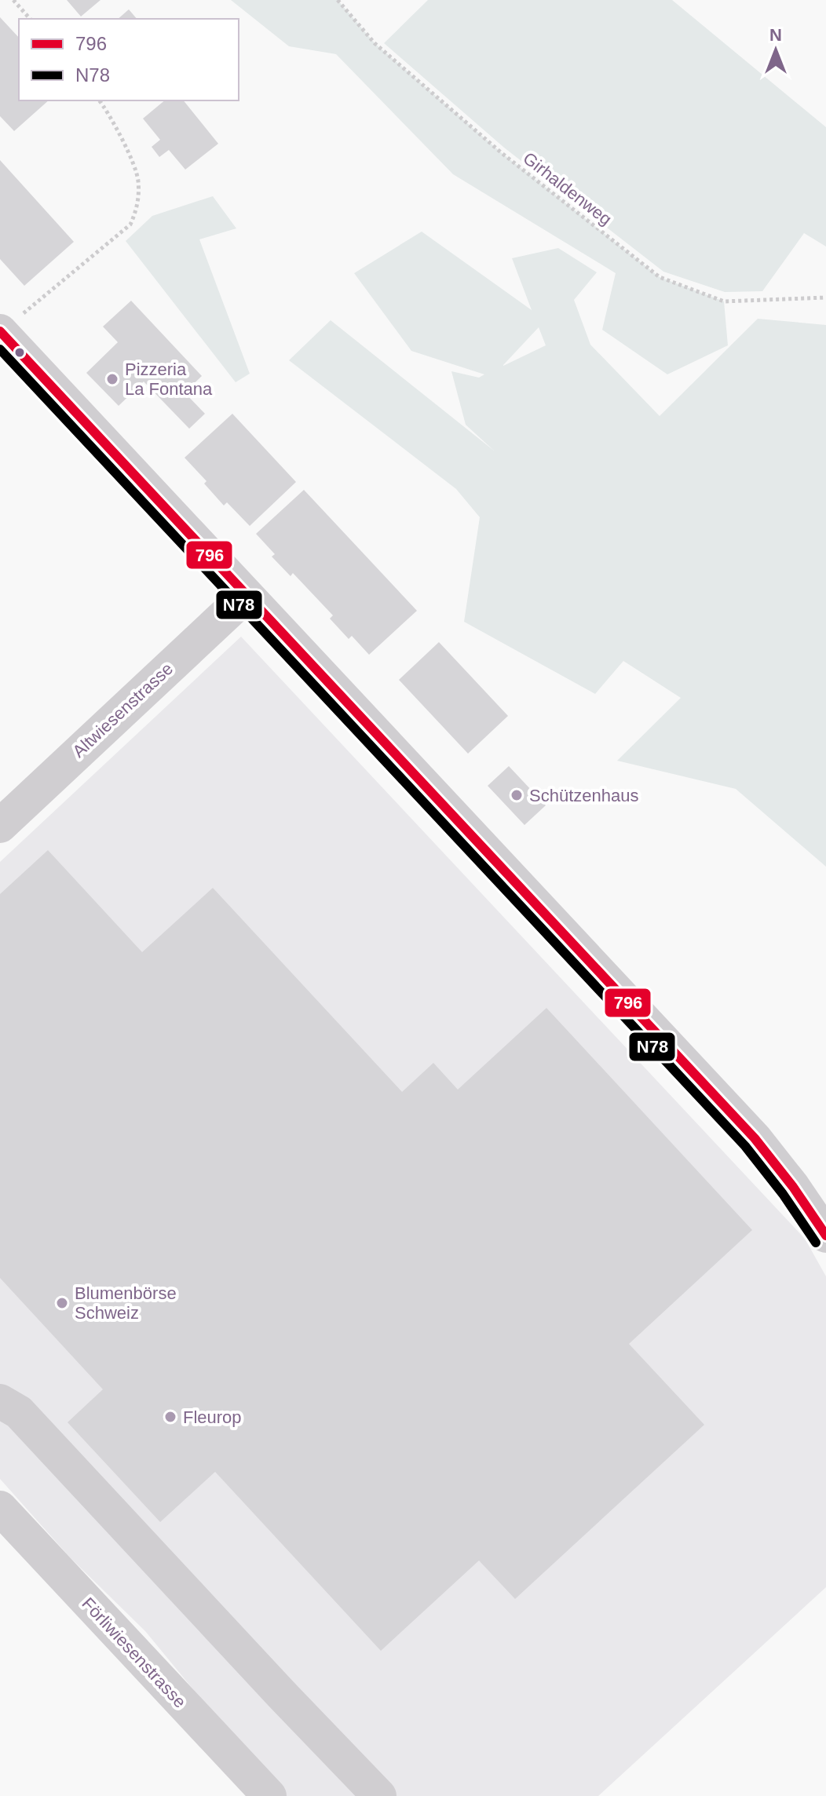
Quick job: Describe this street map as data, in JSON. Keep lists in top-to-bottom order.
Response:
{
  "streets": {
    "street": ["Altwiesenstrasse", "Förliwiesenstrasse"],
    "path": ["Girhaldenweg"]
  },
  "places": [
    "Pizzeria La Fontana",
    "Schützenhaus",
    "Blumenbörse Schweiz",
    "Fleurop"
  ],
  "lines": ["transit line 796", "transit line N78"],
  "legend": ["796", "N78"],
  "north": "top"
}
